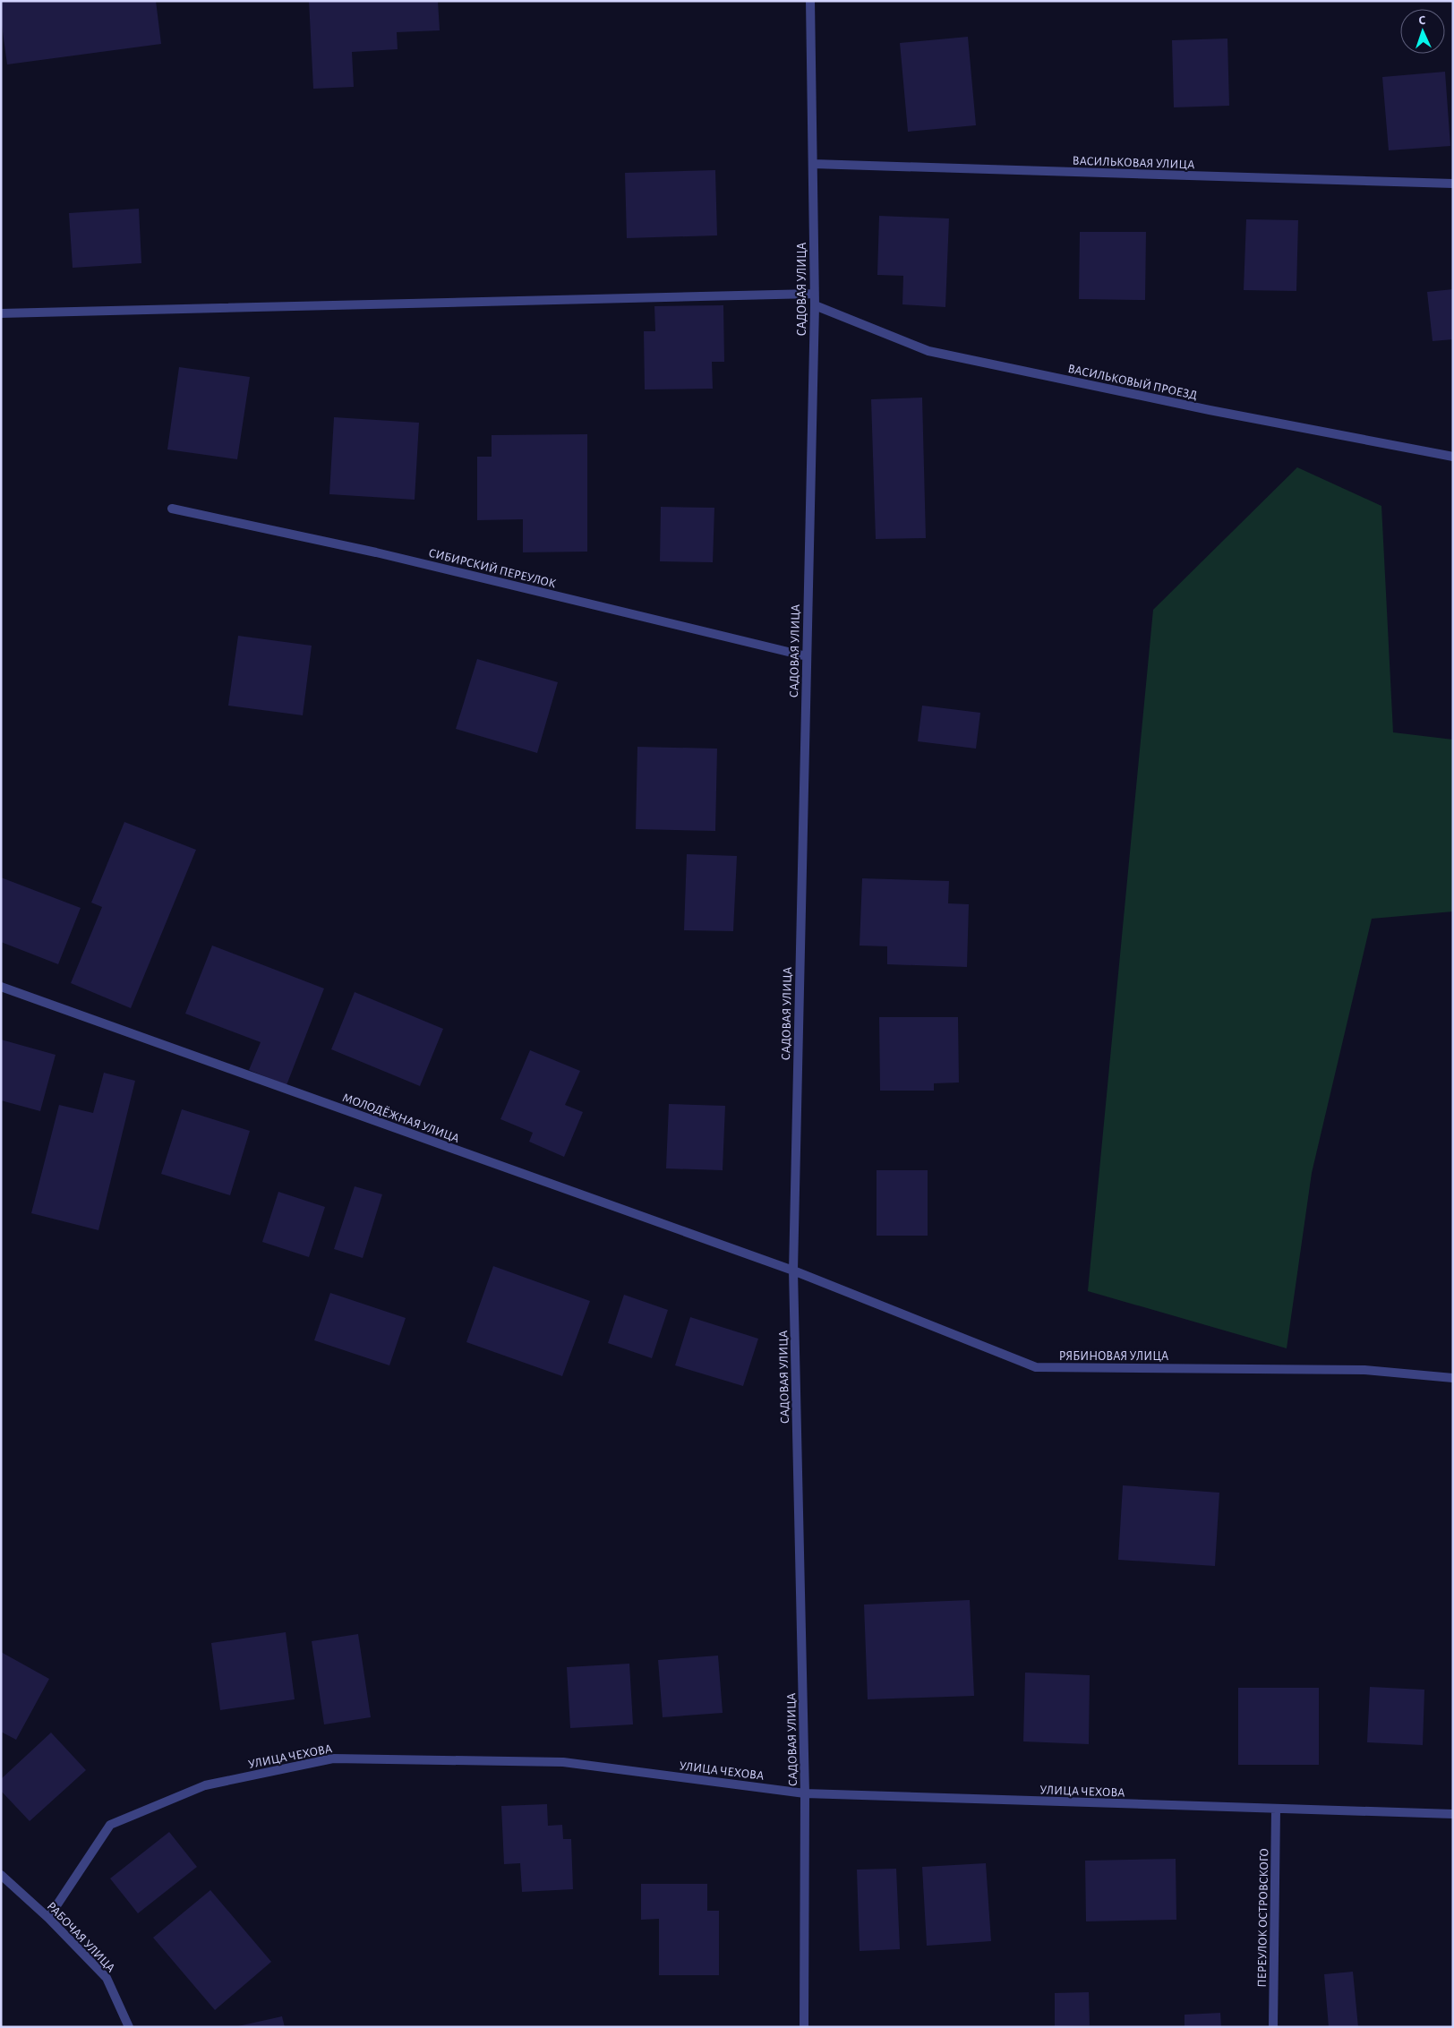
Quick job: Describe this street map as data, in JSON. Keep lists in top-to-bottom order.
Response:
{
  "streets": {
    "street": [
      "ВАСИЛЬКОВАЯ УЛИЦА",
      "САДОВАЯ УЛИЦА",
      "ВАСИЛЬКОВЫЙ ПРОЕЗД",
      "СИБИРСКИЙ ПЕРЕУЛОК",
      "МОЛОДЁЖНАЯ УЛИЦА",
      "РЯБИНОВАЯ УЛИЦА",
      "УЛИЦА ЧЕХОВА",
      "ПЕРЕУЛОК ОСТРОВСКОГО",
      "РАБОЧАЯ УЛИЦА"
    ]
  },
  "crossings": [
    ["ВАСИЛЬКОВАЯ УЛИЦА", "САДОВАЯ УЛИЦА"],
    ["САДОВАЯ УЛИЦА", "ВАСИЛЬКОВЫЙ ПРОЕЗД"],
    ["САДОВАЯ УЛИЦА", "СИБИРСКИЙ ПЕРЕУЛОК"],
    ["САДОВАЯ УЛИЦА", "МОЛОДЁЖНАЯ УЛИЦА"],
    ["САДОВАЯ УЛИЦА", "РЯБИНОВАЯ УЛИЦА"],
    ["САДОВАЯ УЛИЦА", "УЛИЦА ЧЕХОВА"],
    ["МОЛОДЁЖНАЯ УЛИЦА", "РЯБИНОВАЯ УЛИЦА"],
    ["УЛИЦА ЧЕХОВА", "ПЕРЕУЛОК ОСТРОВСКОГО"],
    ["УЛИЦА ЧЕХОВА", "РАБОЧАЯ УЛИЦА"]
  ],
  "north": "top"
}
